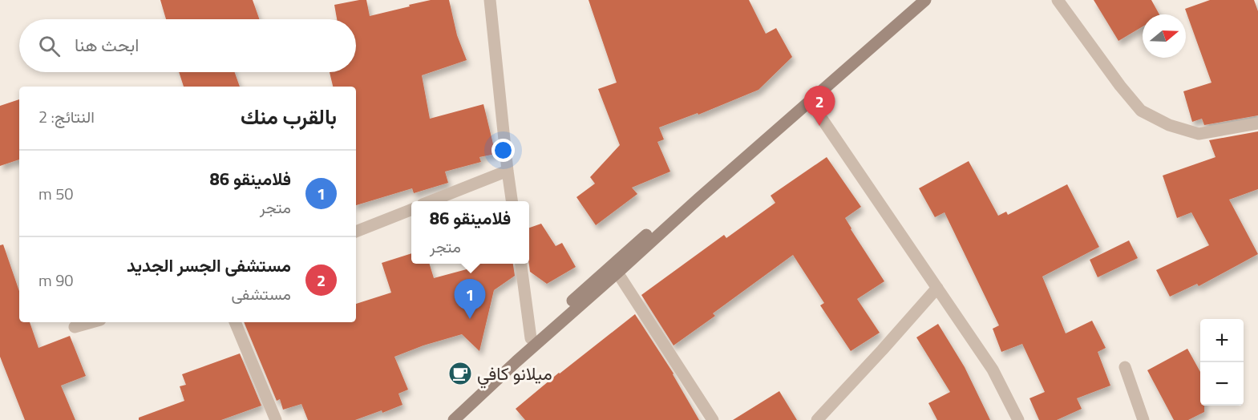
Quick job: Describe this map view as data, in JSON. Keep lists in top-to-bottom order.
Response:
{
  "places": {
    "cafe": ["ميلانو كافي"]
  },
  "north": "right",
  "page": {
    "search": "ابحث هنا",
    "pins": ["2", "1"],
    "heading": ["بالقرب منك", "النتائج: 2"],
    "list": [
      {
        "mark": "1",
        "name": "فلامينقو 86",
        "note": "متجر",
        "value": "50 m"
      },
      {
        "mark": "2",
        "name": "مستشفى الجسر الجديد",
        "note": "مستشفى",
        "value": "90 m"
      }
    ],
    "popup": ["فلامينقو 86", "متجر"],
    "map_buttons": ["+", "−"]
  }
}
